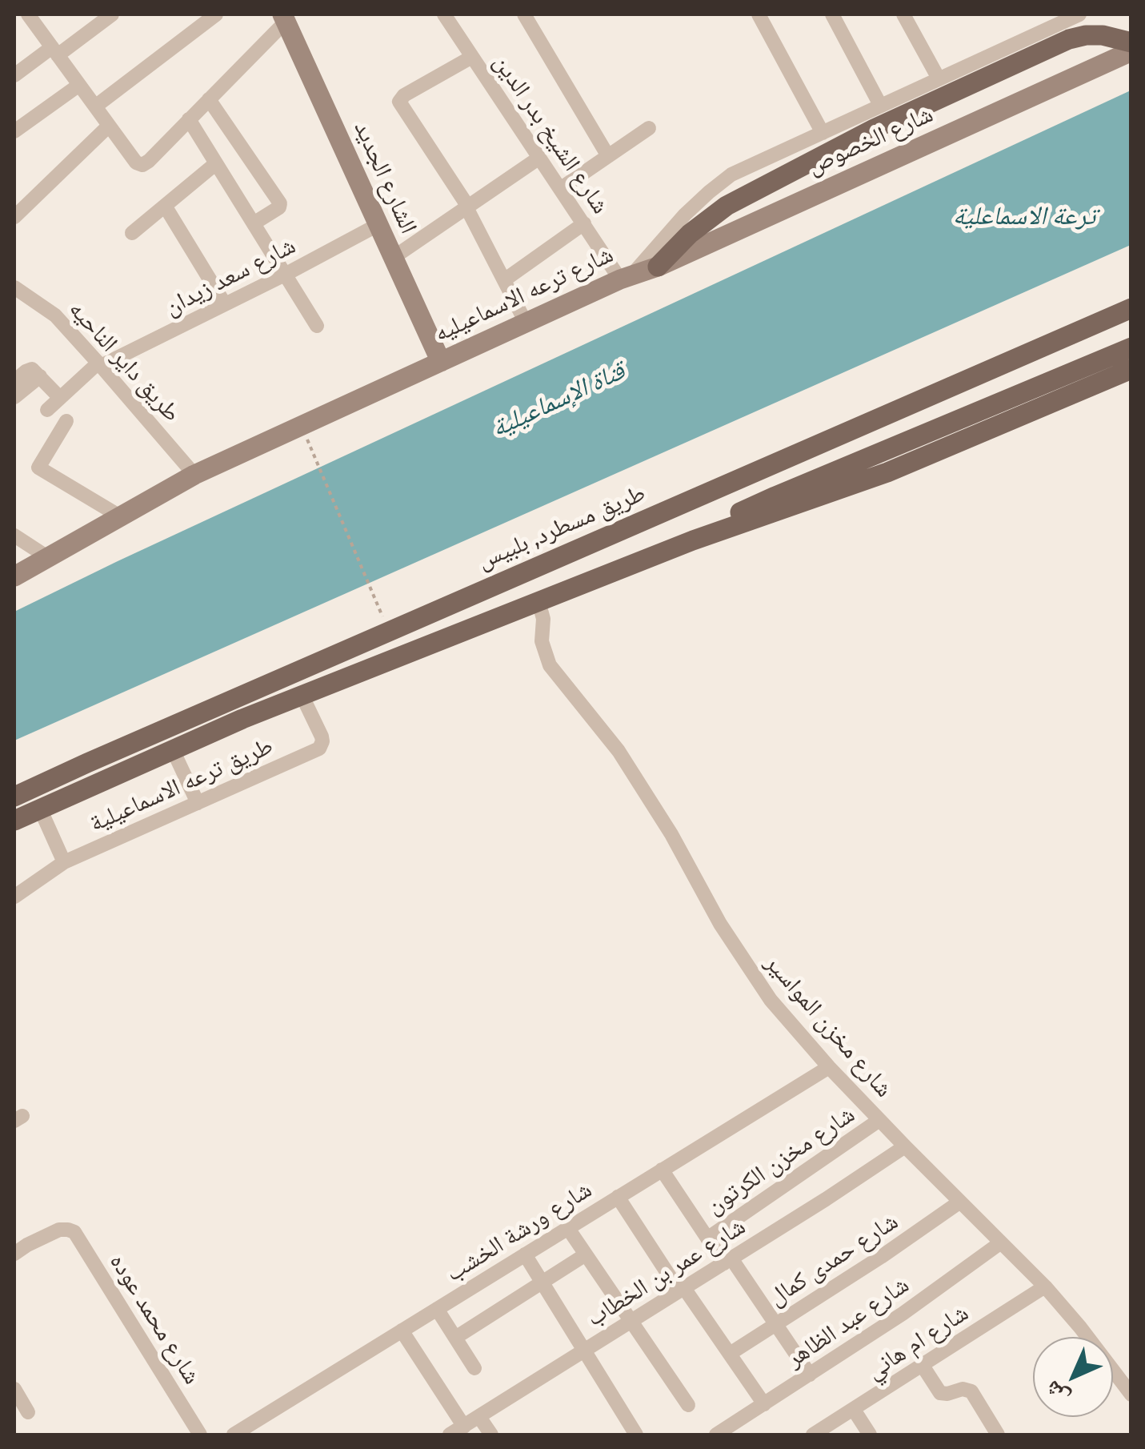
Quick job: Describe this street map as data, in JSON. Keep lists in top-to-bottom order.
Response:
{
  "streets": {
    "main road": [
      "شارع الخصوص",
      "الشارع الجديد",
      "شارع ترعه الاسماعيليه",
      "طريق مسطرد, بلبيس"
    ],
    "street": [
      "شارع الشيخ بدر الدين",
      "شارع سعد زيدان",
      "طريق داير الناحيه",
      "طريق ترعه الاسماعيلية",
      "شارع مخزن المواسير",
      "شارع مخزن الكرتون",
      "شارع ورشة الخشب",
      "شارع حمدى كمال",
      "شارع عمر بن الخطاب",
      "شارع محمد عوده",
      "شارع عبد الظاهر",
      "شارع ام هاني"
    ]
  },
  "crossings": [
    ["شارع الشيخ بدر الدين", "شارع الخصوص"],
    ["شارع الشيخ بدر الدين", "شارع ترعه الاسماعيليه"],
    ["شارع الخصوص", "شارع ترعه الاسماعيليه"],
    ["الشارع الجديد", "شارع سعد زيدان"],
    ["الشارع الجديد", "شارع ترعه الاسماعيليه"],
    ["شارع سعد زيدان", "طريق داير الناحيه"],
    ["شارع ترعه الاسماعيليه", "طريق داير الناحيه"],
    ["شارع مخزن المواسير", "شارع مخزن الكرتون"],
    ["شارع مخزن المواسير", "شارع ورشة الخشب"],
    ["شارع مخزن المواسير", "شارع حمدى كمال"],
    ["شارع مخزن المواسير", "شارع عمر بن الخطاب"],
    ["شارع مخزن المواسير", "شارع عبد الظاهر"],
    ["شارع مخزن المواسير", "شارع ام هاني"]
  ],
  "water": ["ترعة الاسماعلية", "قناة الإسماعيلية"],
  "north": "bottom left"
}
